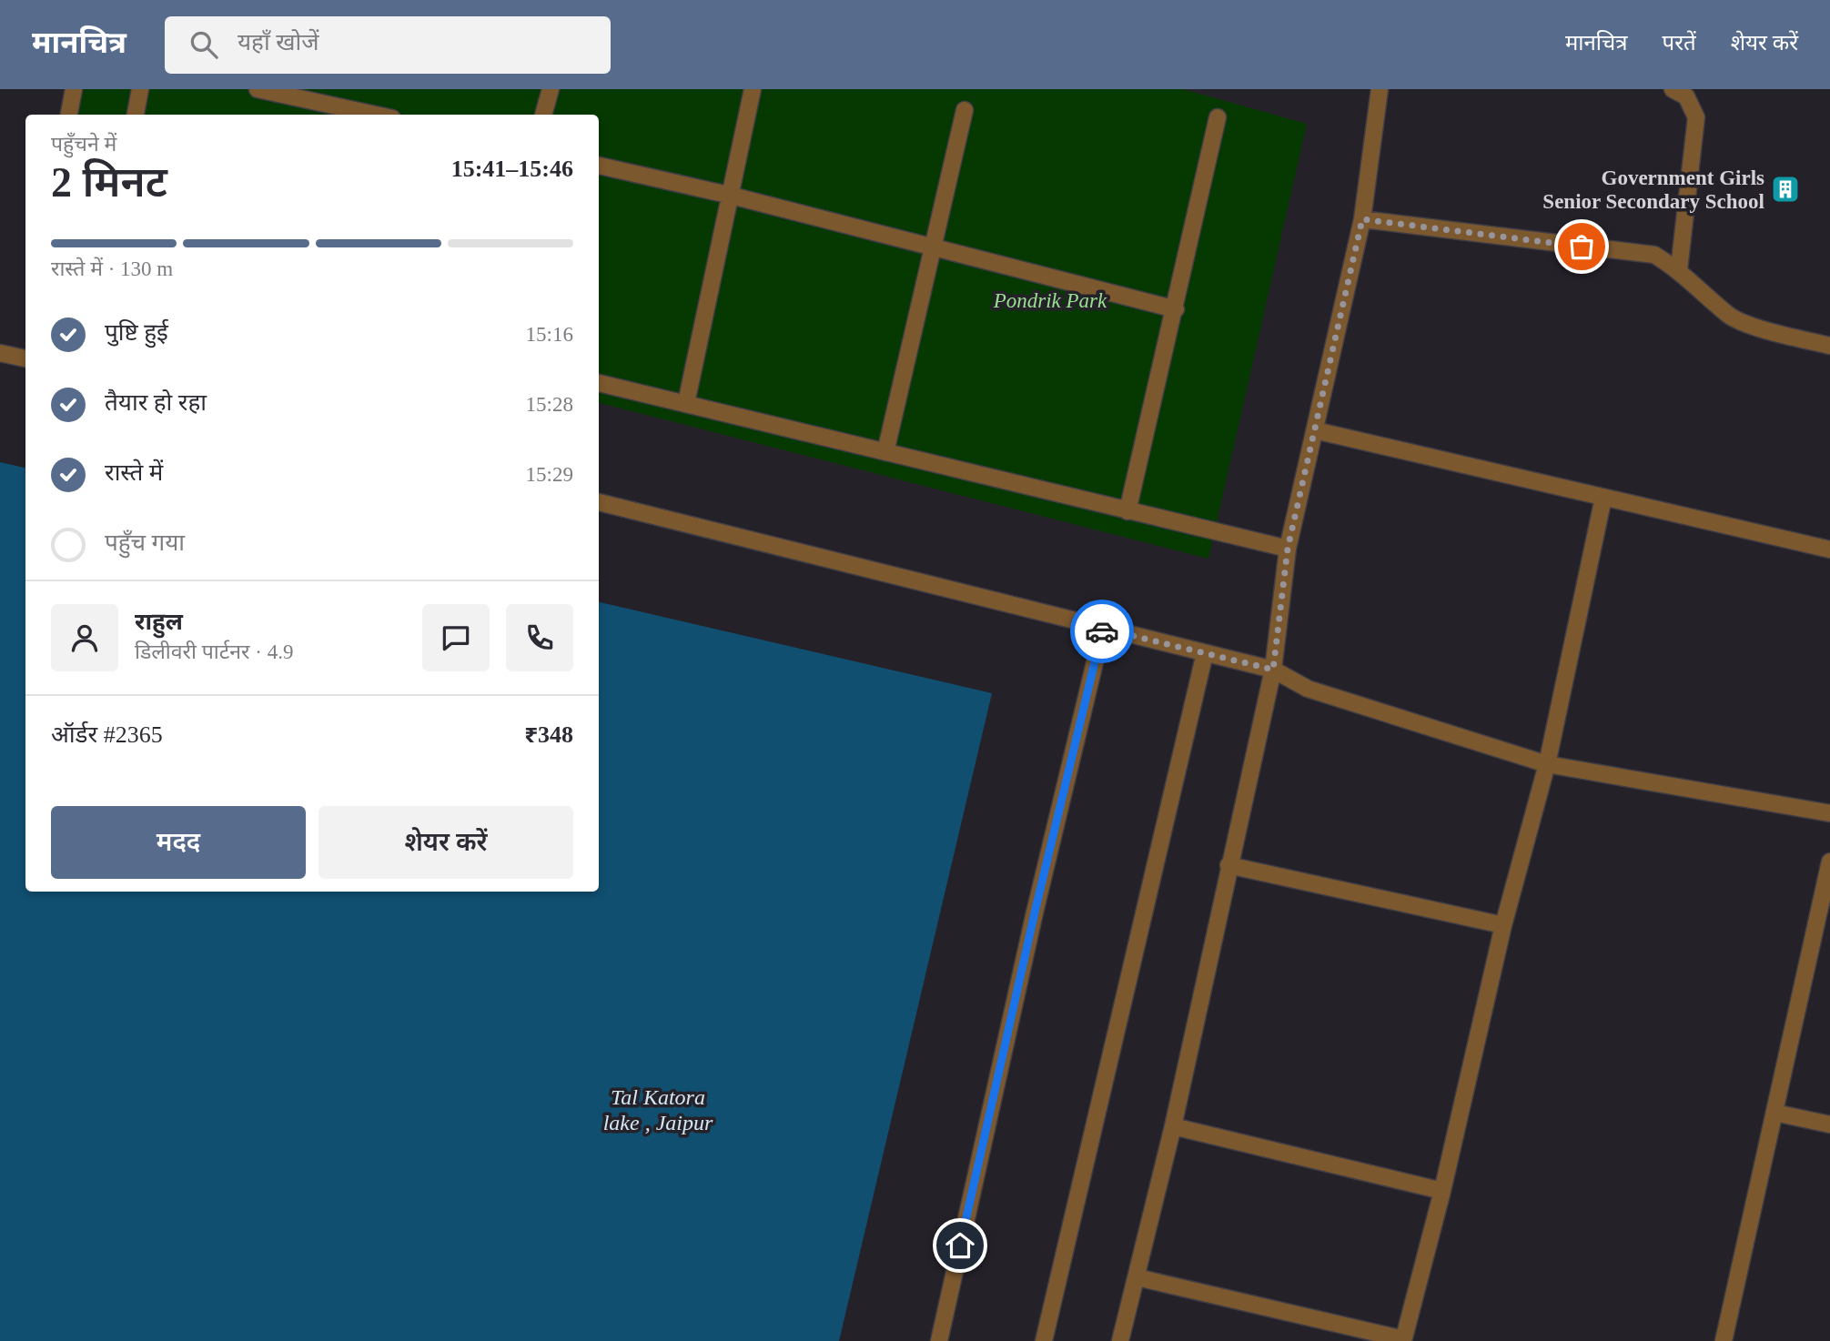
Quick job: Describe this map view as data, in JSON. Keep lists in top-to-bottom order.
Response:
{
  "water": ["Tal Katora lake , Jaipur"],
  "parks": ["Pondrik Park"],
  "places": {
    "building": ["Government Girls Senior Secondary School"]
  },
  "page": {
    "header": "मानचित्र",
    "search": "यहाँ खोजें",
    "nav": ["मानचित्र", "परतें", "शेयर करें"],
    "heading": ["2 मिनट", "पहुँचने में", "15:41–15:46"],
    "panel": [
      "राहुल",
      "डिलीवरी पार्टनर · 4.9",
      "ऑर्डर #2365",
      "₹348"
    ],
    "bar": "रास्ते में · 130 m",
    "list": [
      ["पुष्टि हुई", "15:16"],
      ["तैयार हो रहा", "15:28"],
      ["रास्ते में", "15:29"],
      "पहुँच गया"
    ],
    "buttons": ["मदद", "शेयर करें"]
  }
}
